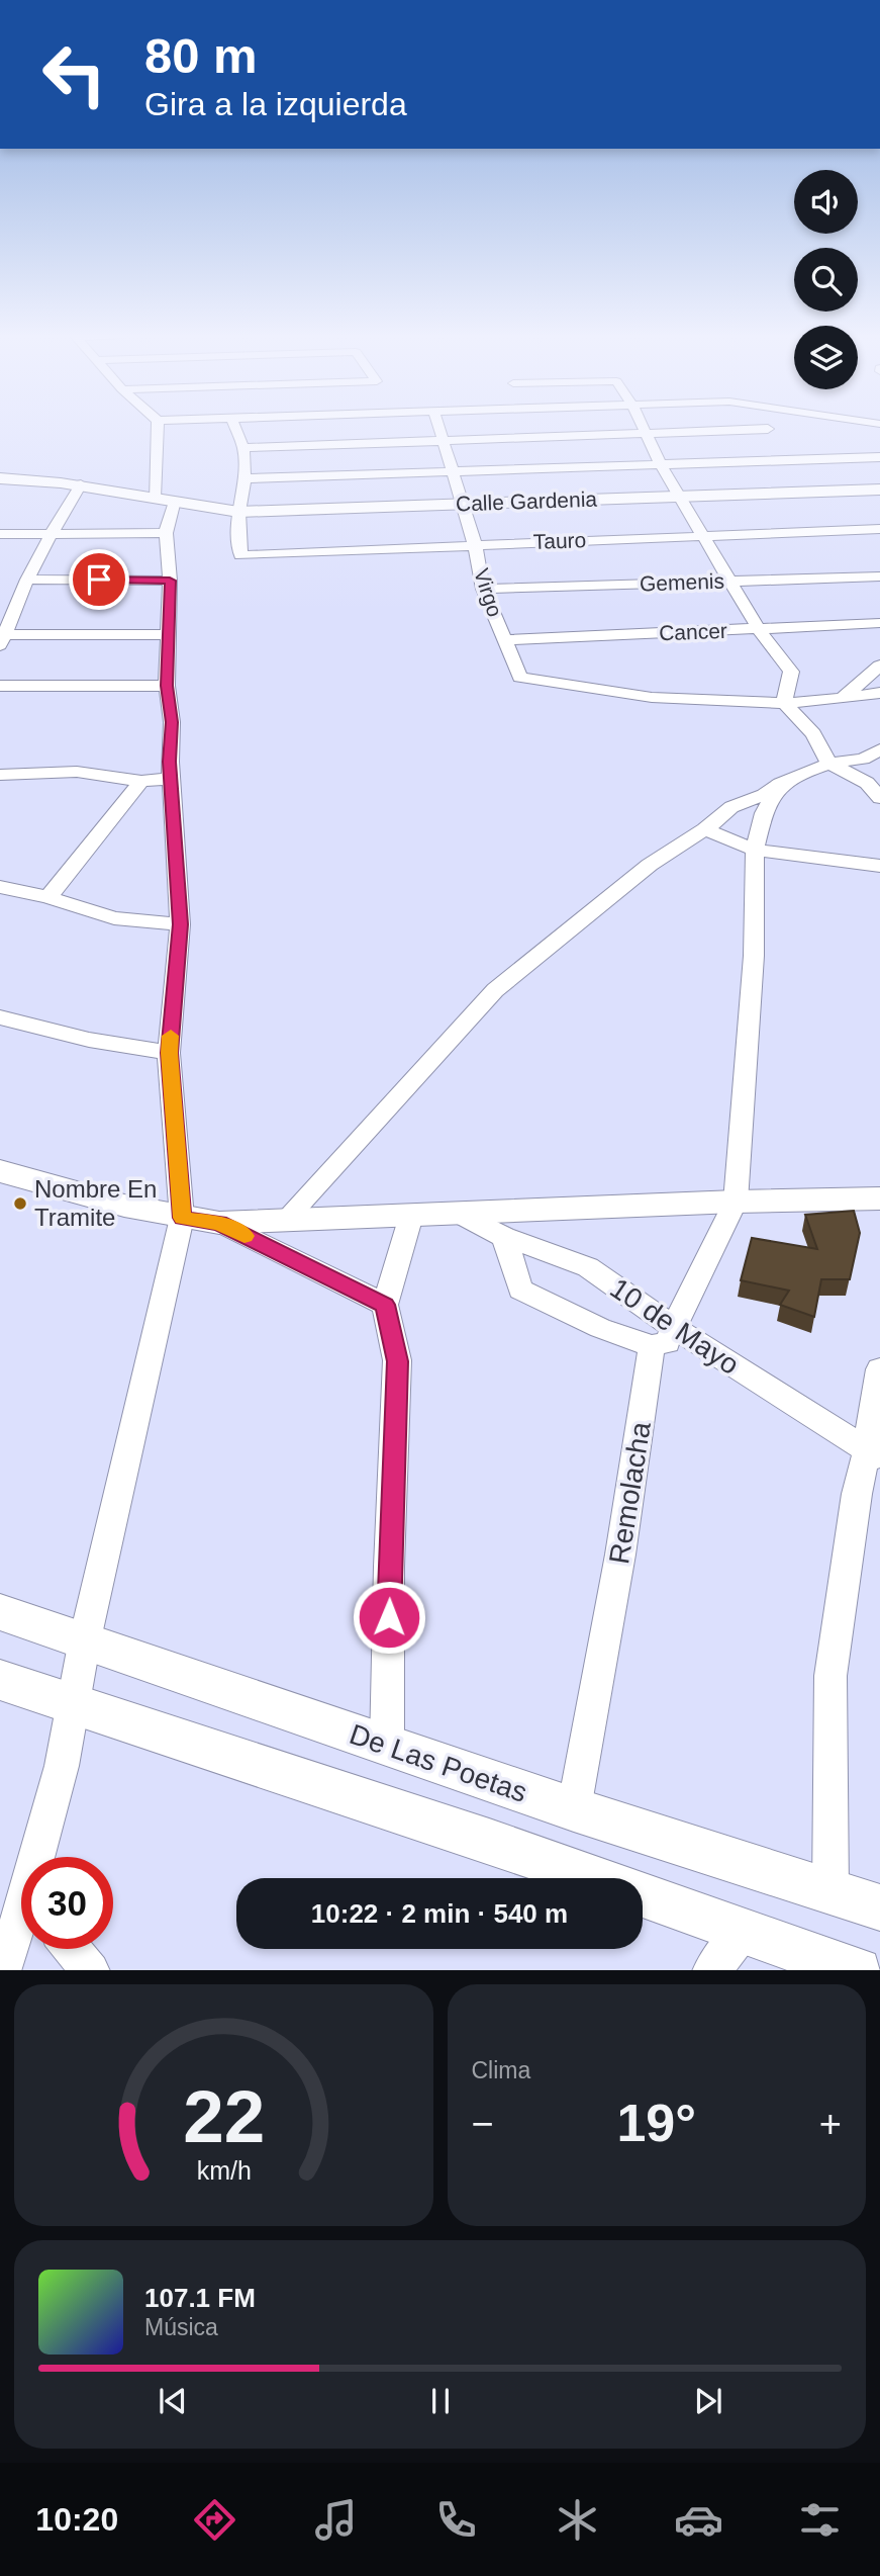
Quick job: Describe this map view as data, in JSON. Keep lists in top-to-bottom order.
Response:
{
  "streets": {
    "street": [
      "Calle Gardenia",
      "Tauro",
      "Gemenis",
      "Virgo",
      "Cancer",
      "10 de Mayo",
      "Remolacha",
      "De Las Poetas"
    ]
  },
  "crossings": [
    ["Calle Gardenia", "Tauro"],
    ["Calle Gardenia", "Virgo"],
    ["Tauro", "Virgo"],
    ["Gemenis", "Virgo"],
    ["Virgo", "Cancer"],
    ["Remolacha", "De Las Poetas"]
  ],
  "places": ["Nombre En Tramite"],
  "page": {
    "turn": ["80 m", "Gira a la izquierda"],
    "limit": "30",
    "trip": "10:22 · 2 min · 540 m",
    "tile": "Clima",
    "heat": ["−", "19°", "+"],
    "song": ["107.1 FM", "Música"],
    "tabs": "10:20",
    "gauge": ["22", "km/h"]
  }
}
